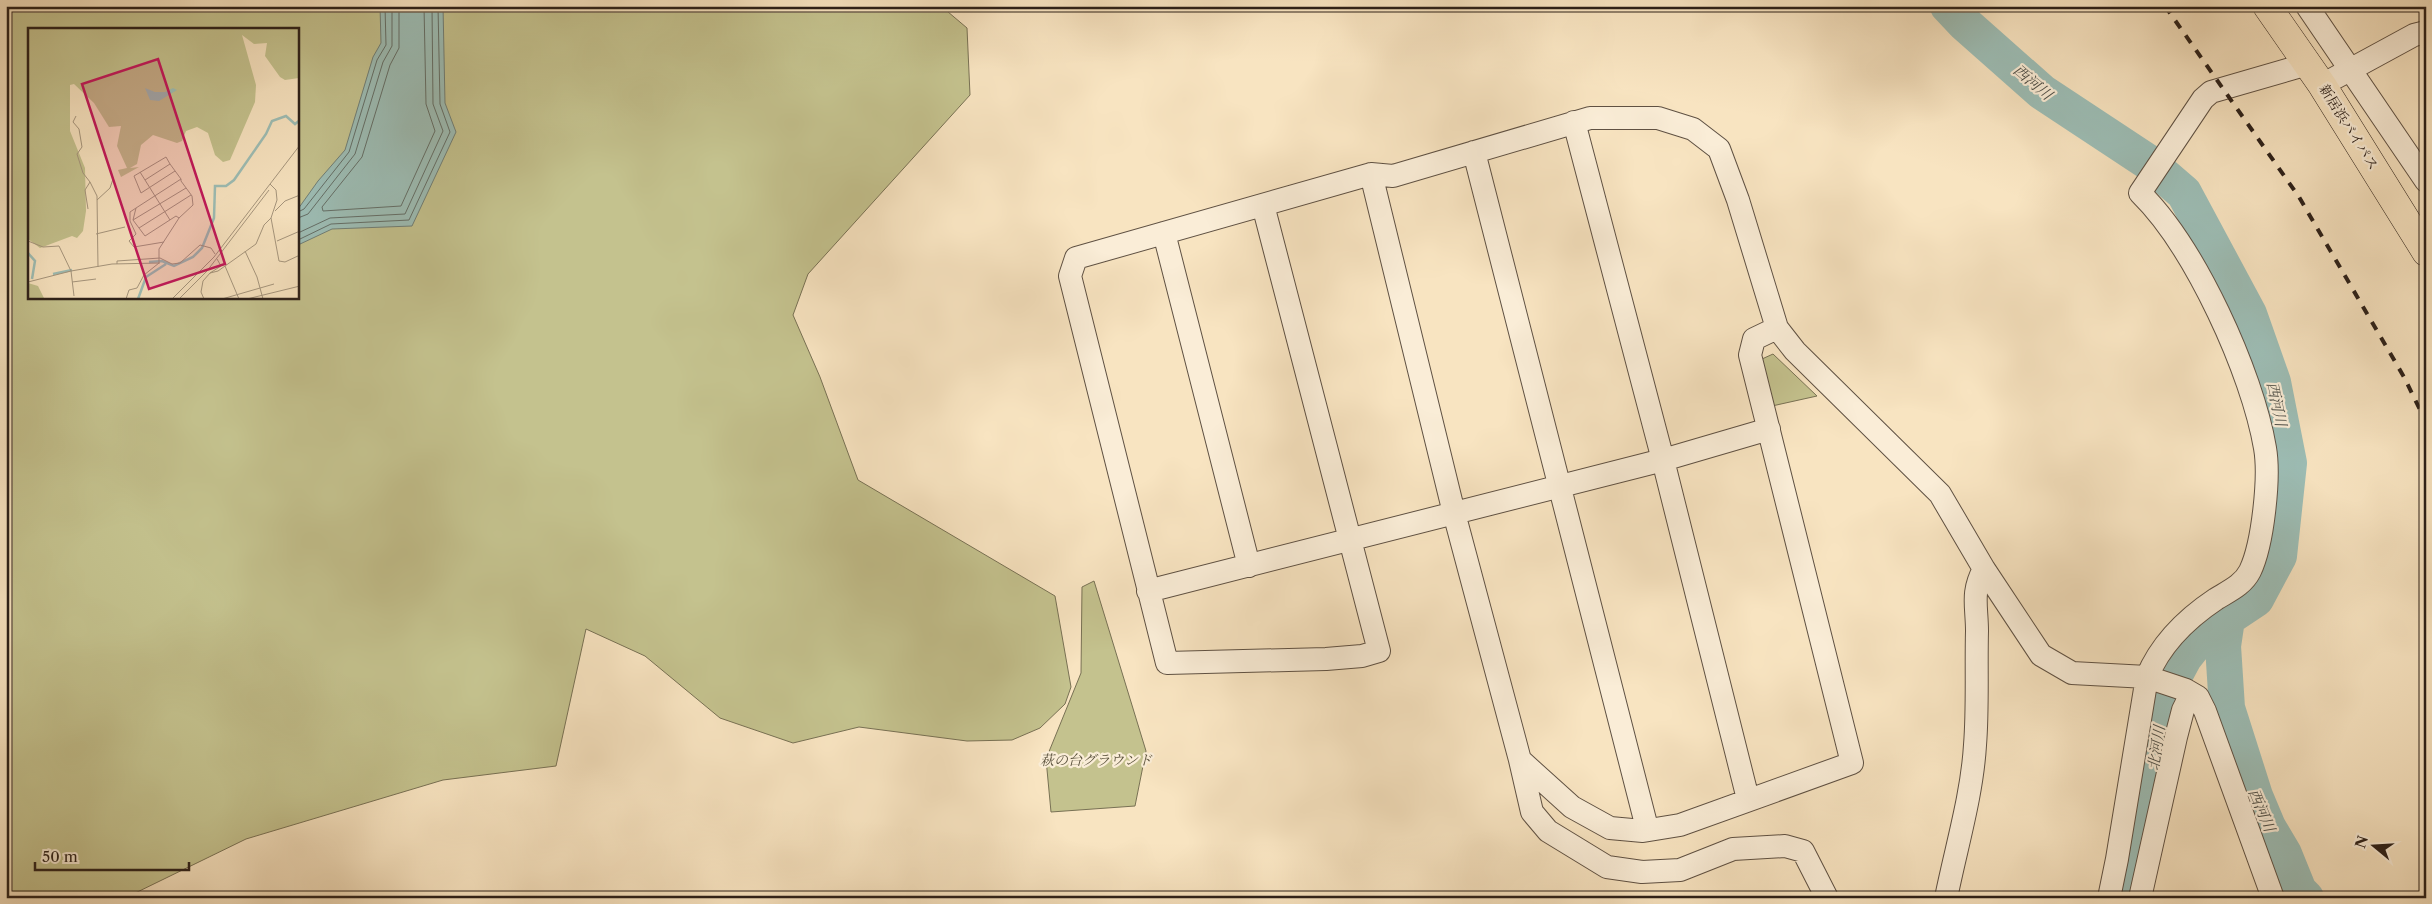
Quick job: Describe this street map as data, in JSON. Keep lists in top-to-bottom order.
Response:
{
  "streets": {
    "highway": ["新居浜バイパス"]
  },
  "water": ["西河川", "北河川"],
  "parks": ["萩の台グラウンド"],
  "scale_bar": "50 m",
  "north": "left"
}
